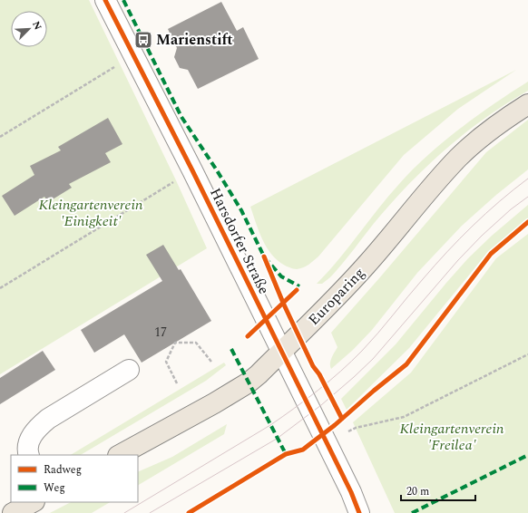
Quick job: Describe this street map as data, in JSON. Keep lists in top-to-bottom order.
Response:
{
  "streets": {
    "main road": ["Europaring"],
    "street": ["Harsdorfer Straße"]
  },
  "crossings": [
    ["Harsdorfer Straße", "Europaring"]
  ],
  "parks": ["Kleingartenverein 'Einigkeit'", "Kleingartenverein 'Freilea'"],
  "places": {
    "bus stop": ["Marienstift"]
  },
  "house_numbers": ["17"],
  "legend": ["Radweg", "Weg"],
  "scale_bar": "20 m",
  "north": "top right"
}
